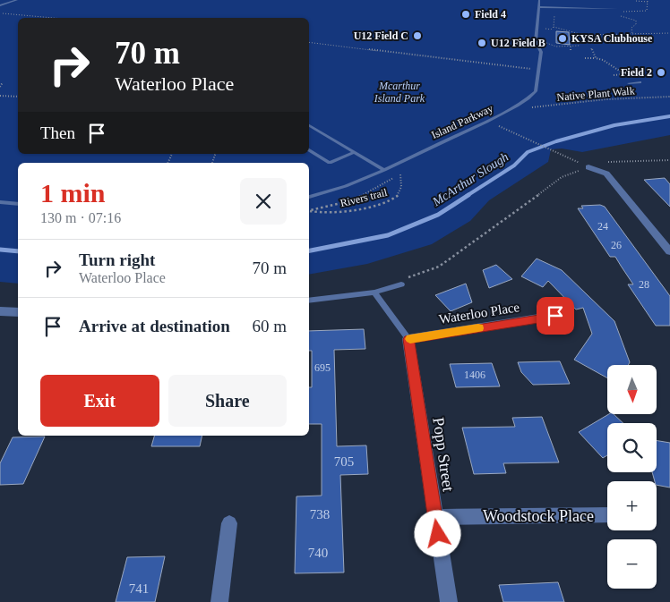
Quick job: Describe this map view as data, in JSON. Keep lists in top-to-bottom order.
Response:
{
  "streets": {
    "street": ["Waterloo Place", "Popp Street", "Woodstock Place"],
    "lane": ["Island Parkway"],
    "path": ["Native Plant Walk", "Rivers trail"]
  },
  "crossings": [
    ["Waterloo Place", "Popp Street"],
    ["Popp Street", "Woodstock Place"]
  ],
  "water": ["McArthur Slough"],
  "parks": ["Mcarthur Island Park"],
  "places": [
    "Field 4",
    "U12 Field C",
    "KYSA Clubhouse",
    "U12 Field B",
    "Field 2"
  ],
  "house_numbers": [
    "24",
    "26",
    "28",
    "695",
    "1406",
    "705",
    "738",
    "740",
    "741"
  ],
  "north": "bottom",
  "page": {
    "turn": ["70 m", "Waterloo Place"],
    "then": "Then",
    "heading": ["1 min", "130 m · 07:16"],
    "list": [
      {
        "name": "Turn right",
        "note": "Waterloo Place",
        "value": "70 m"
      },
      {
        "name": "Arrive at destination",
        "value": "60 m"
      }
    ],
    "map_buttons": ["+", "−"],
    "buttons": ["Exit", "Share"]
  }
}
